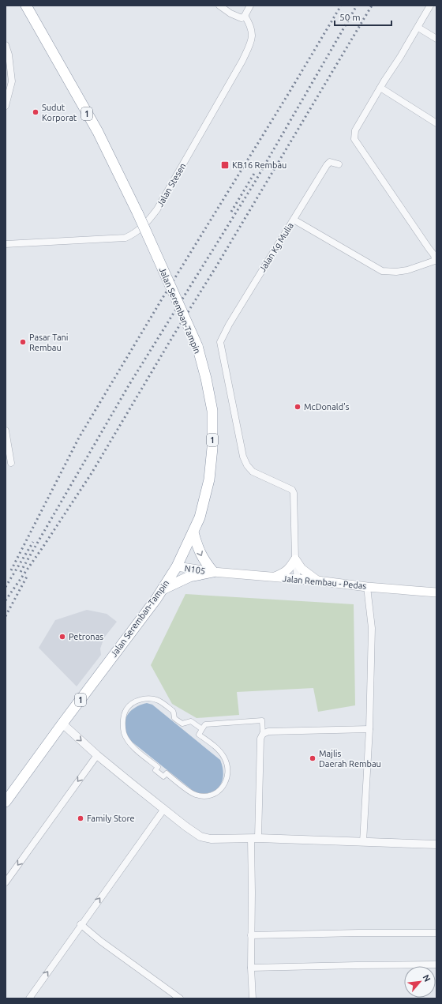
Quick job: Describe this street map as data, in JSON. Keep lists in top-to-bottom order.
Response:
{
  "streets": {
    "highway": ["1", "Jalan Seremban-Tampin"],
    "main road": ["N105", "Jalan Rembau - Pedas"],
    "street": ["Jalan Stesen", "Jalan Kg Mulia"]
  },
  "crossings": [
    ["Jalan Seremban-Tampin", "N105"],
    ["N105", "Jalan Rembau - Pedas"]
  ],
  "places": {
    "other": [
      "Sudut Korporat",
      "Pasar Tani Rembau",
      "McDonald's",
      "Petronas",
      "Majlis Daerah Rembau",
      "Family Store"
    ],
    "transit": ["KB16 Rembau"]
  },
  "scale_bar": "50 m",
  "north": "top right"
}
